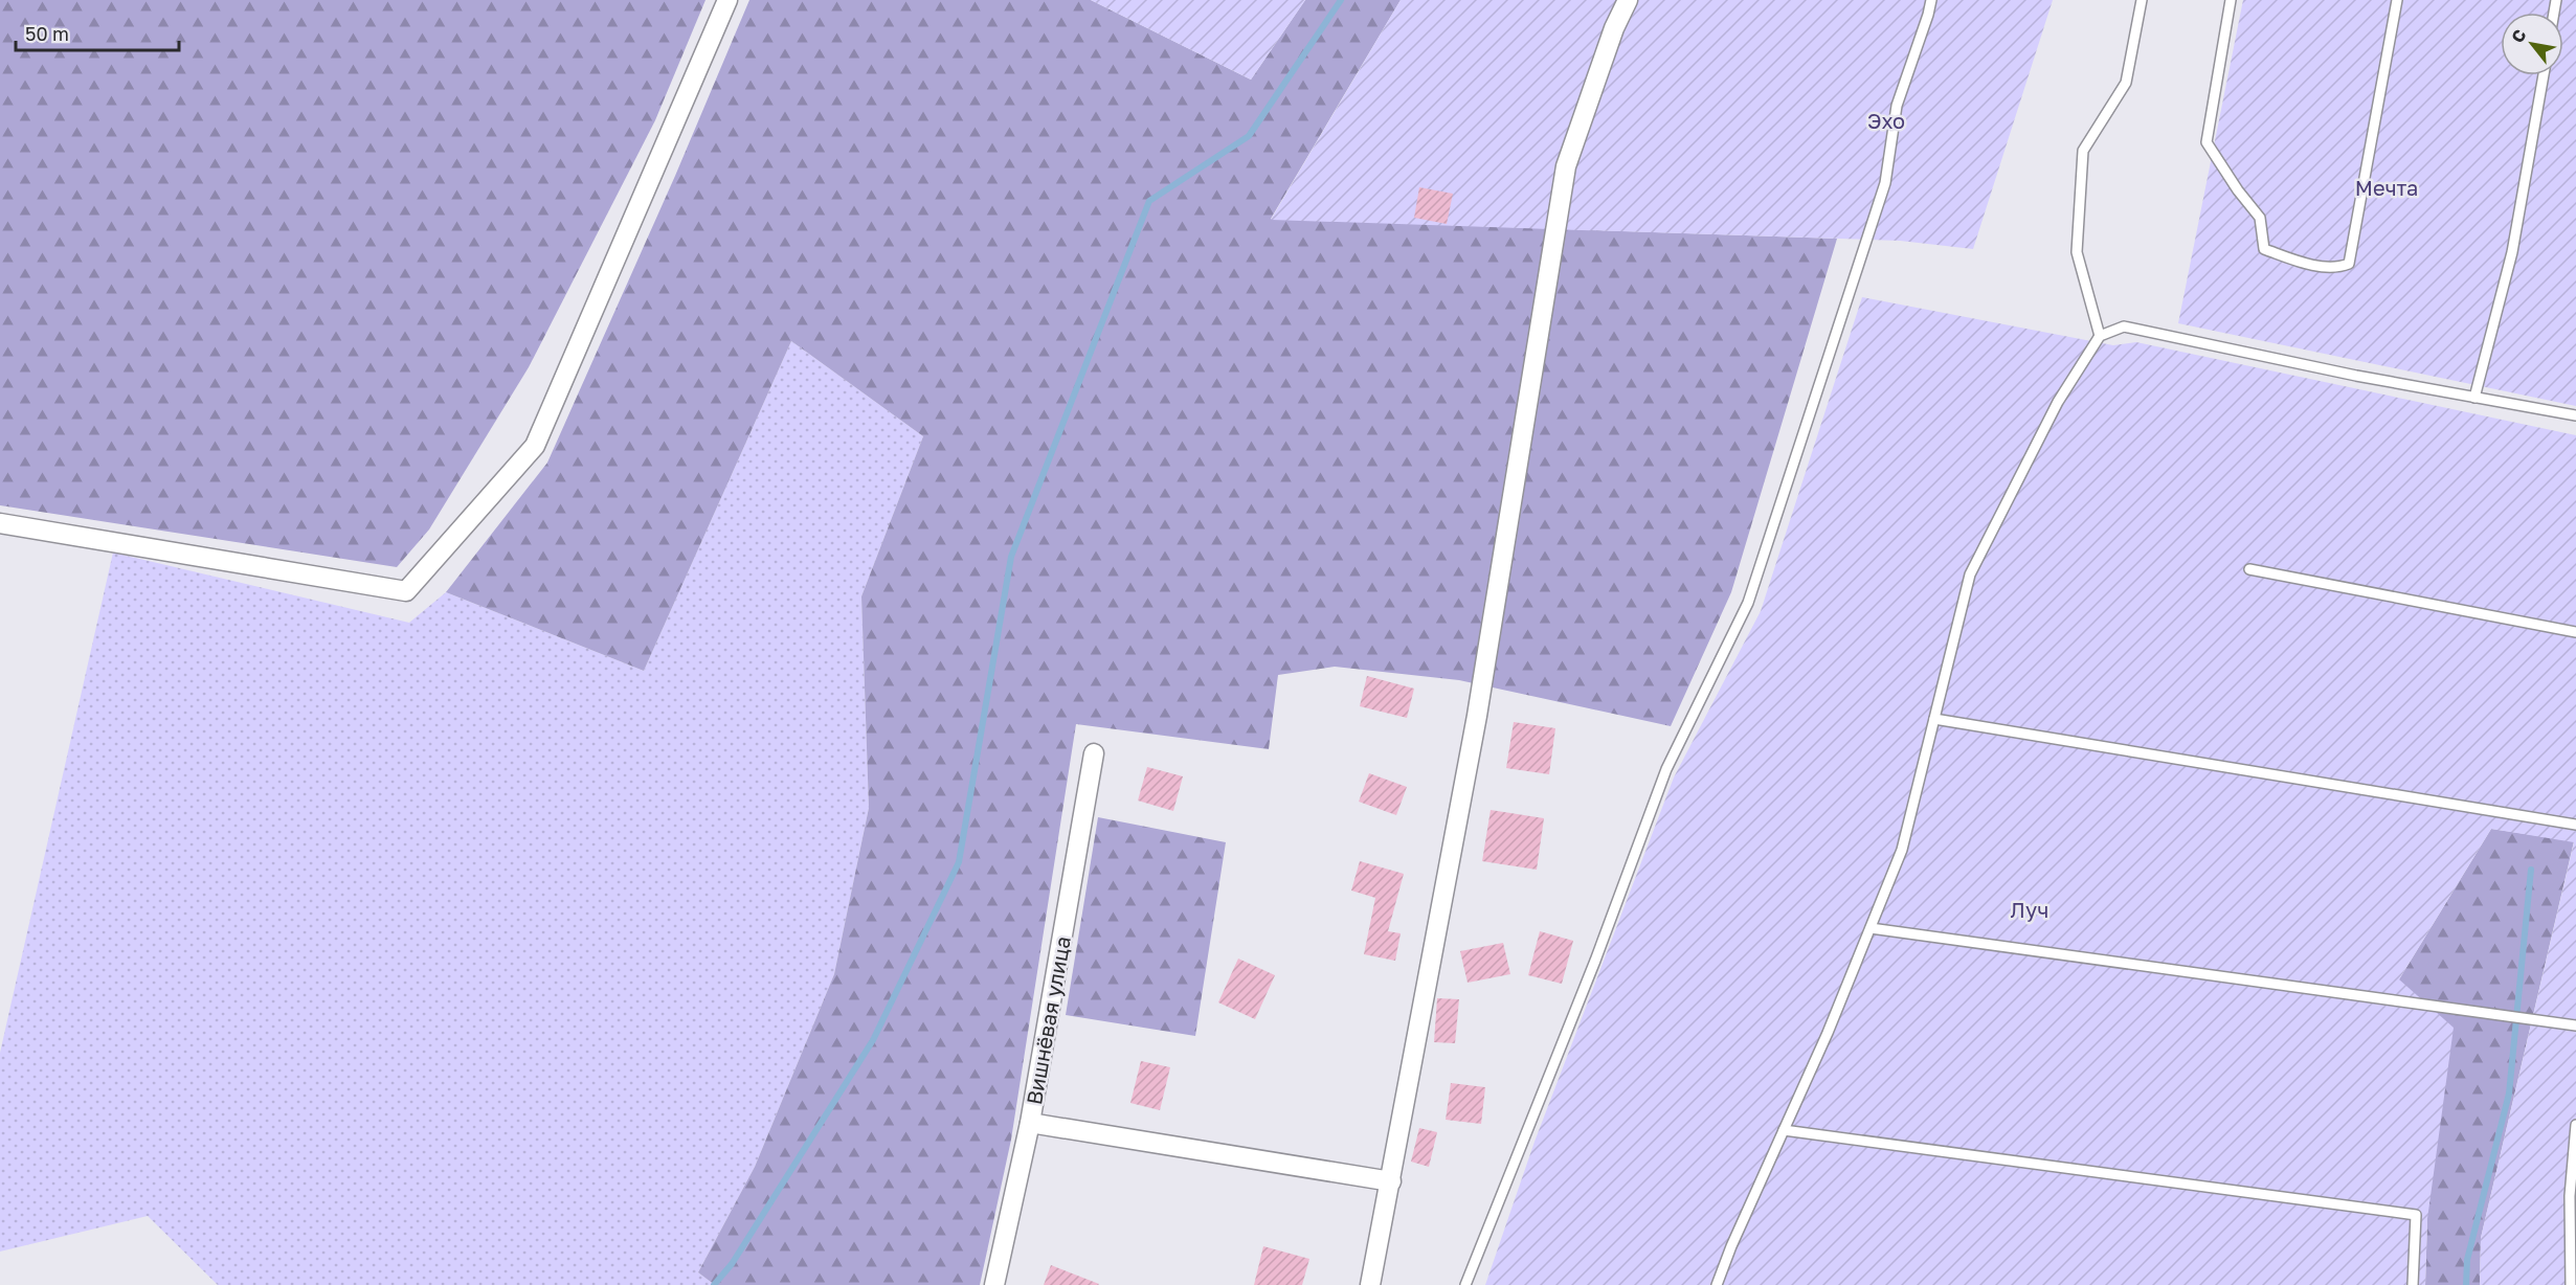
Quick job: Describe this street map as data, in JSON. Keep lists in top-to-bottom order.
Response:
{
  "streets": {
    "street": ["Вишнёвая улица"]
  },
  "parks": ["Эхо", "Мечта", "Луч"],
  "scale_bar": "50 m",
  "north": "top left"
}
